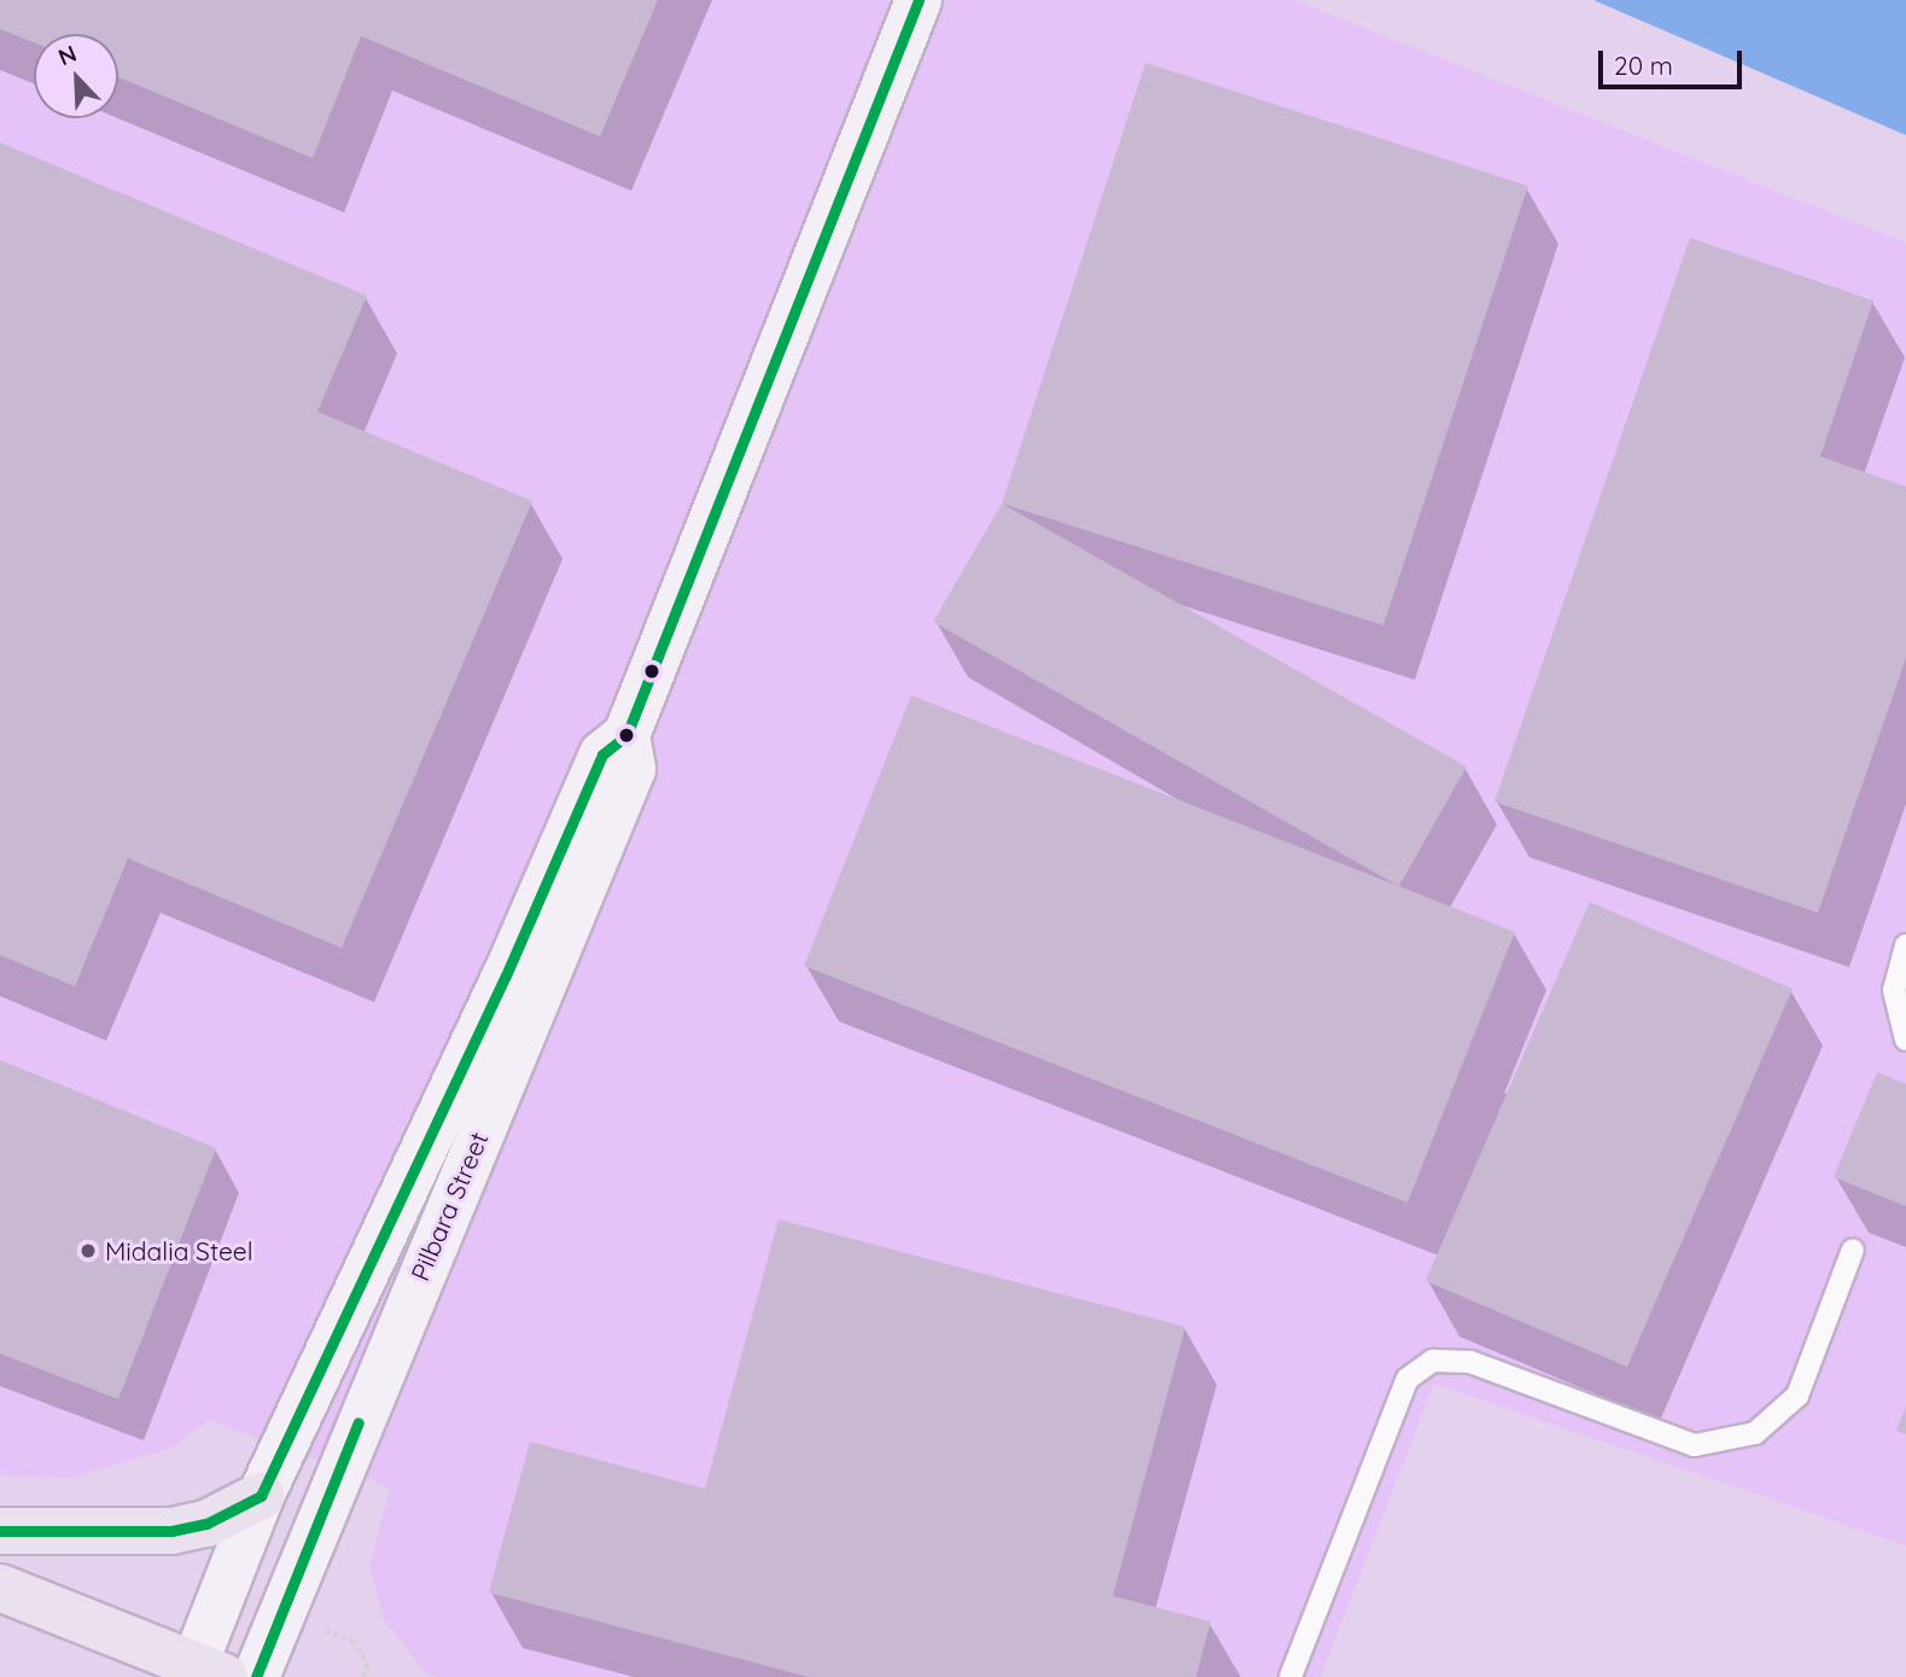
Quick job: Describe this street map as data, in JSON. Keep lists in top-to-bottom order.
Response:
{
  "streets": {
    "main road": ["Pilbara Street"]
  },
  "places": ["Midalia Steel"],
  "scale_bar": "20 m",
  "north": "top left"
}
